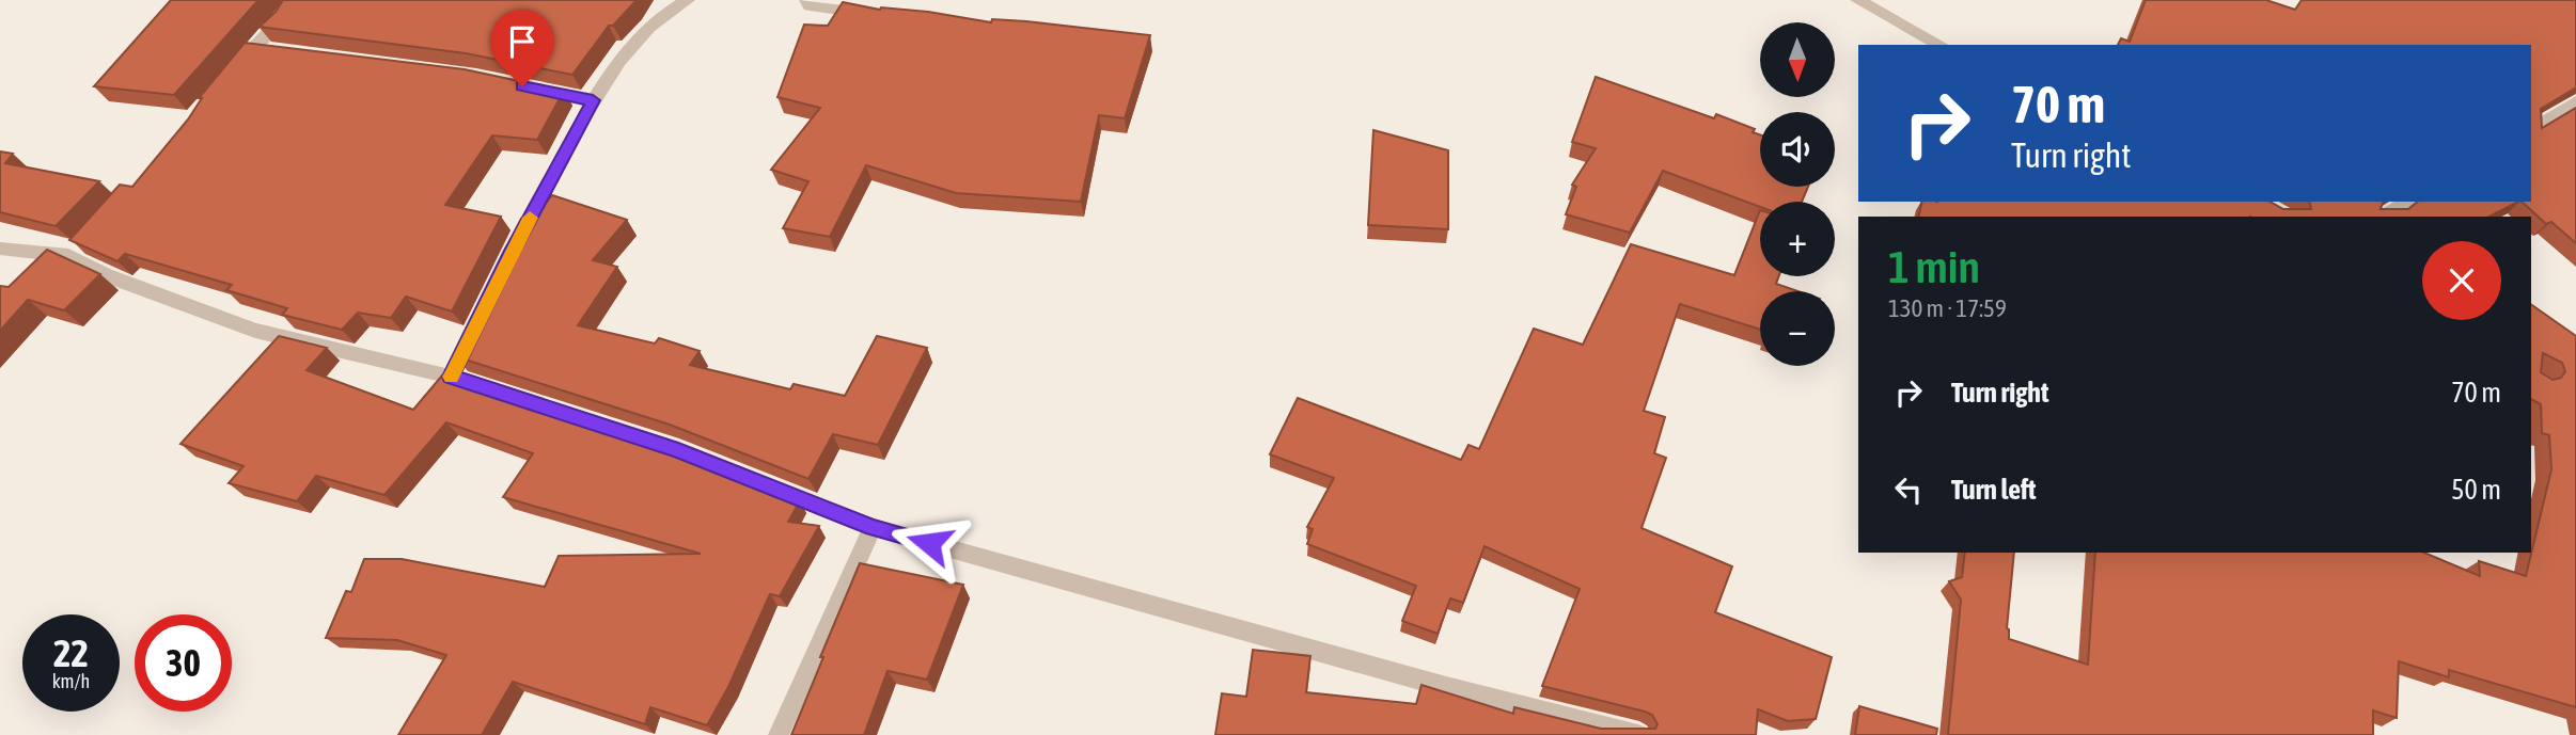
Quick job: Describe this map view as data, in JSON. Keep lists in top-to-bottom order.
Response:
{
  "north": "bottom",
  "page": {
    "map_buttons": ["+", "−"],
    "turn": ["70 m", "Turn right"],
    "heading": ["1 min", "130 m · 17:59"],
    "list": [
      {
        "name": "Turn right",
        "value": "70 m"
      },
      {
        "name": "Turn left",
        "value": "50 m"
      }
    ],
    "speed": "22 km/h",
    "limit": "30"
  }
}
